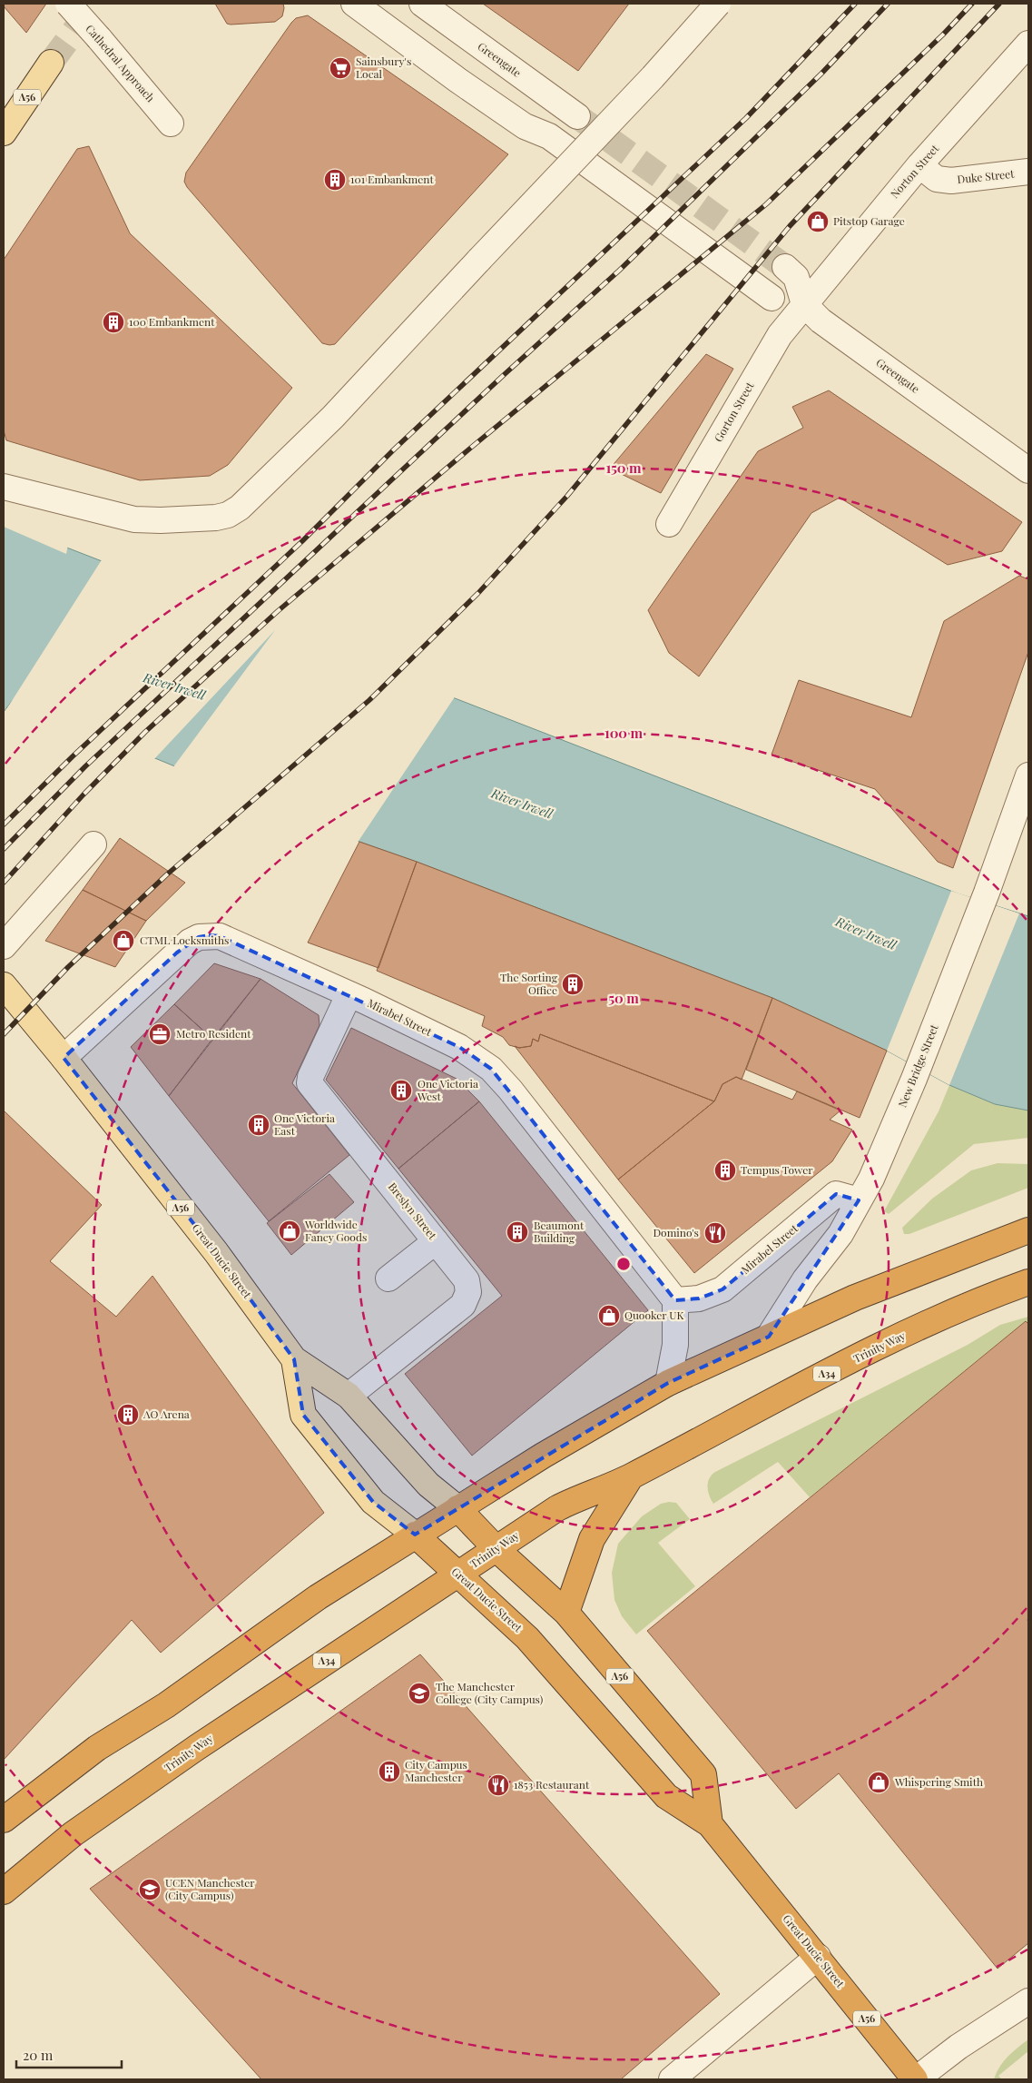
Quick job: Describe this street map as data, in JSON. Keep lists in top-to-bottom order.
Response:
{
  "streets": {
    "highway": [
      "A56",
      "Great Ducie Street",
      "Trinity Way",
      "A34"
    ],
    "street": [
      "Greengate",
      "Cathedral Approach",
      "Norton Street",
      "Duke Street",
      "Gorton Street",
      "Mirabel Street",
      "New Bridge Street",
      "Breslyn Street"
    ]
  },
  "crossings": [
    ["Greengate", "Norton Street"],
    ["Greengate", "Gorton Street"],
    ["A56", "Mirabel Street"],
    ["A56", "Great Ducie Street"],
    ["Norton Street", "Duke Street"],
    ["Norton Street", "Gorton Street"],
    ["Mirabel Street", "New Bridge Street"],
    ["Mirabel Street", "Breslyn Street"],
    ["Mirabel Street", "Great Ducie Street"],
    ["Breslyn Street", "Great Ducie Street"],
    ["Great Ducie Street", "Trinity Way"]
  ],
  "water": ["River Irwell"],
  "places": {
    "supermarket": ["Sainsbury's Local"],
    "building": [
      "101 Embankment",
      "100 Embankment",
      "The Sorting Office",
      "One Victoria West",
      "One Victoria East",
      "Tempus Tower",
      "Beaumont Building",
      "AO Arena",
      "City Campus Manchester"
    ],
    "shop": [
      "Pitstop Garage",
      "CTML Locksmiths",
      "Worldwide Fancy Goods",
      "Quooker UK",
      "Whispering Smith"
    ],
    "office": ["Metro Resident"],
    "restaurant": ["Domino's", "1853 Restaurant"],
    "school or university": ["The Manchester College (City Campus)", "UCEN Manchester (City Campus)"]
  },
  "scale_bar": "20 m",
  "rings": ["150 m", "100 m", "50 m"]
}
